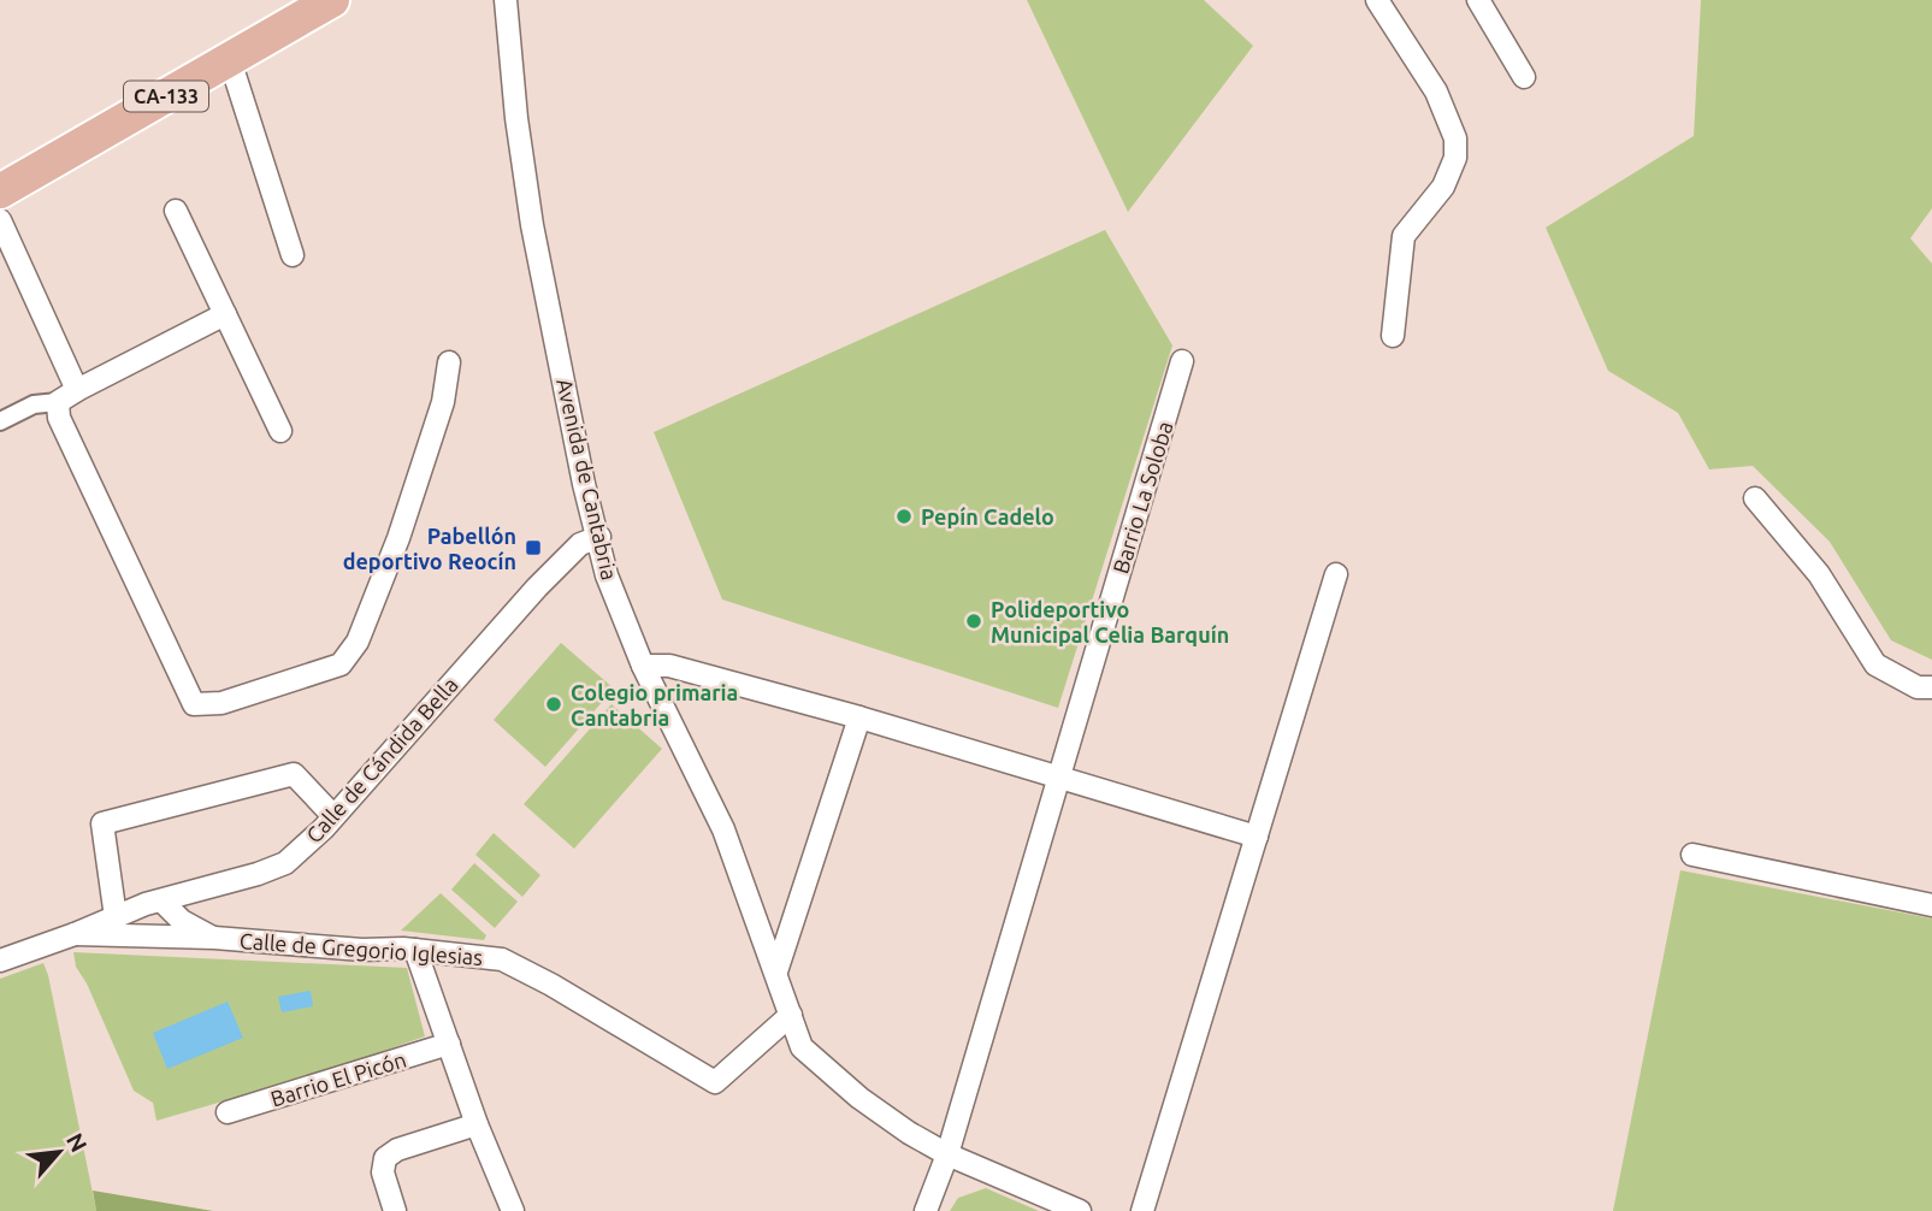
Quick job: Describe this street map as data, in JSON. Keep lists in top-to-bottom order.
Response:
{
  "streets": {
    "main road": ["CA-133"],
    "street": [
      "Avenida de Cantabria",
      "Barrio La Soloba",
      "Calle de Cándida Bella",
      "Calle de Gregorio Iglesias",
      "Barrio El Picón"
    ]
  },
  "crossings": [
    ["Avenida de Cantabria", "Barrio La Soloba"],
    ["Avenida de Cantabria", "Calle de Cándida Bella"],
    ["Avenida de Cantabria", "Calle de Gregorio Iglesias"],
    ["Calle de Cándida Bella", "Calle de Gregorio Iglesias"]
  ],
  "places": {
    "other": ["Pepín Cadelo", "Polideportivo Municipal Celia Barquín", "Colegio primaria Cantabria"],
    "transit": ["Pabellón deportivo Reocín"]
  },
  "north": "top right"
}
